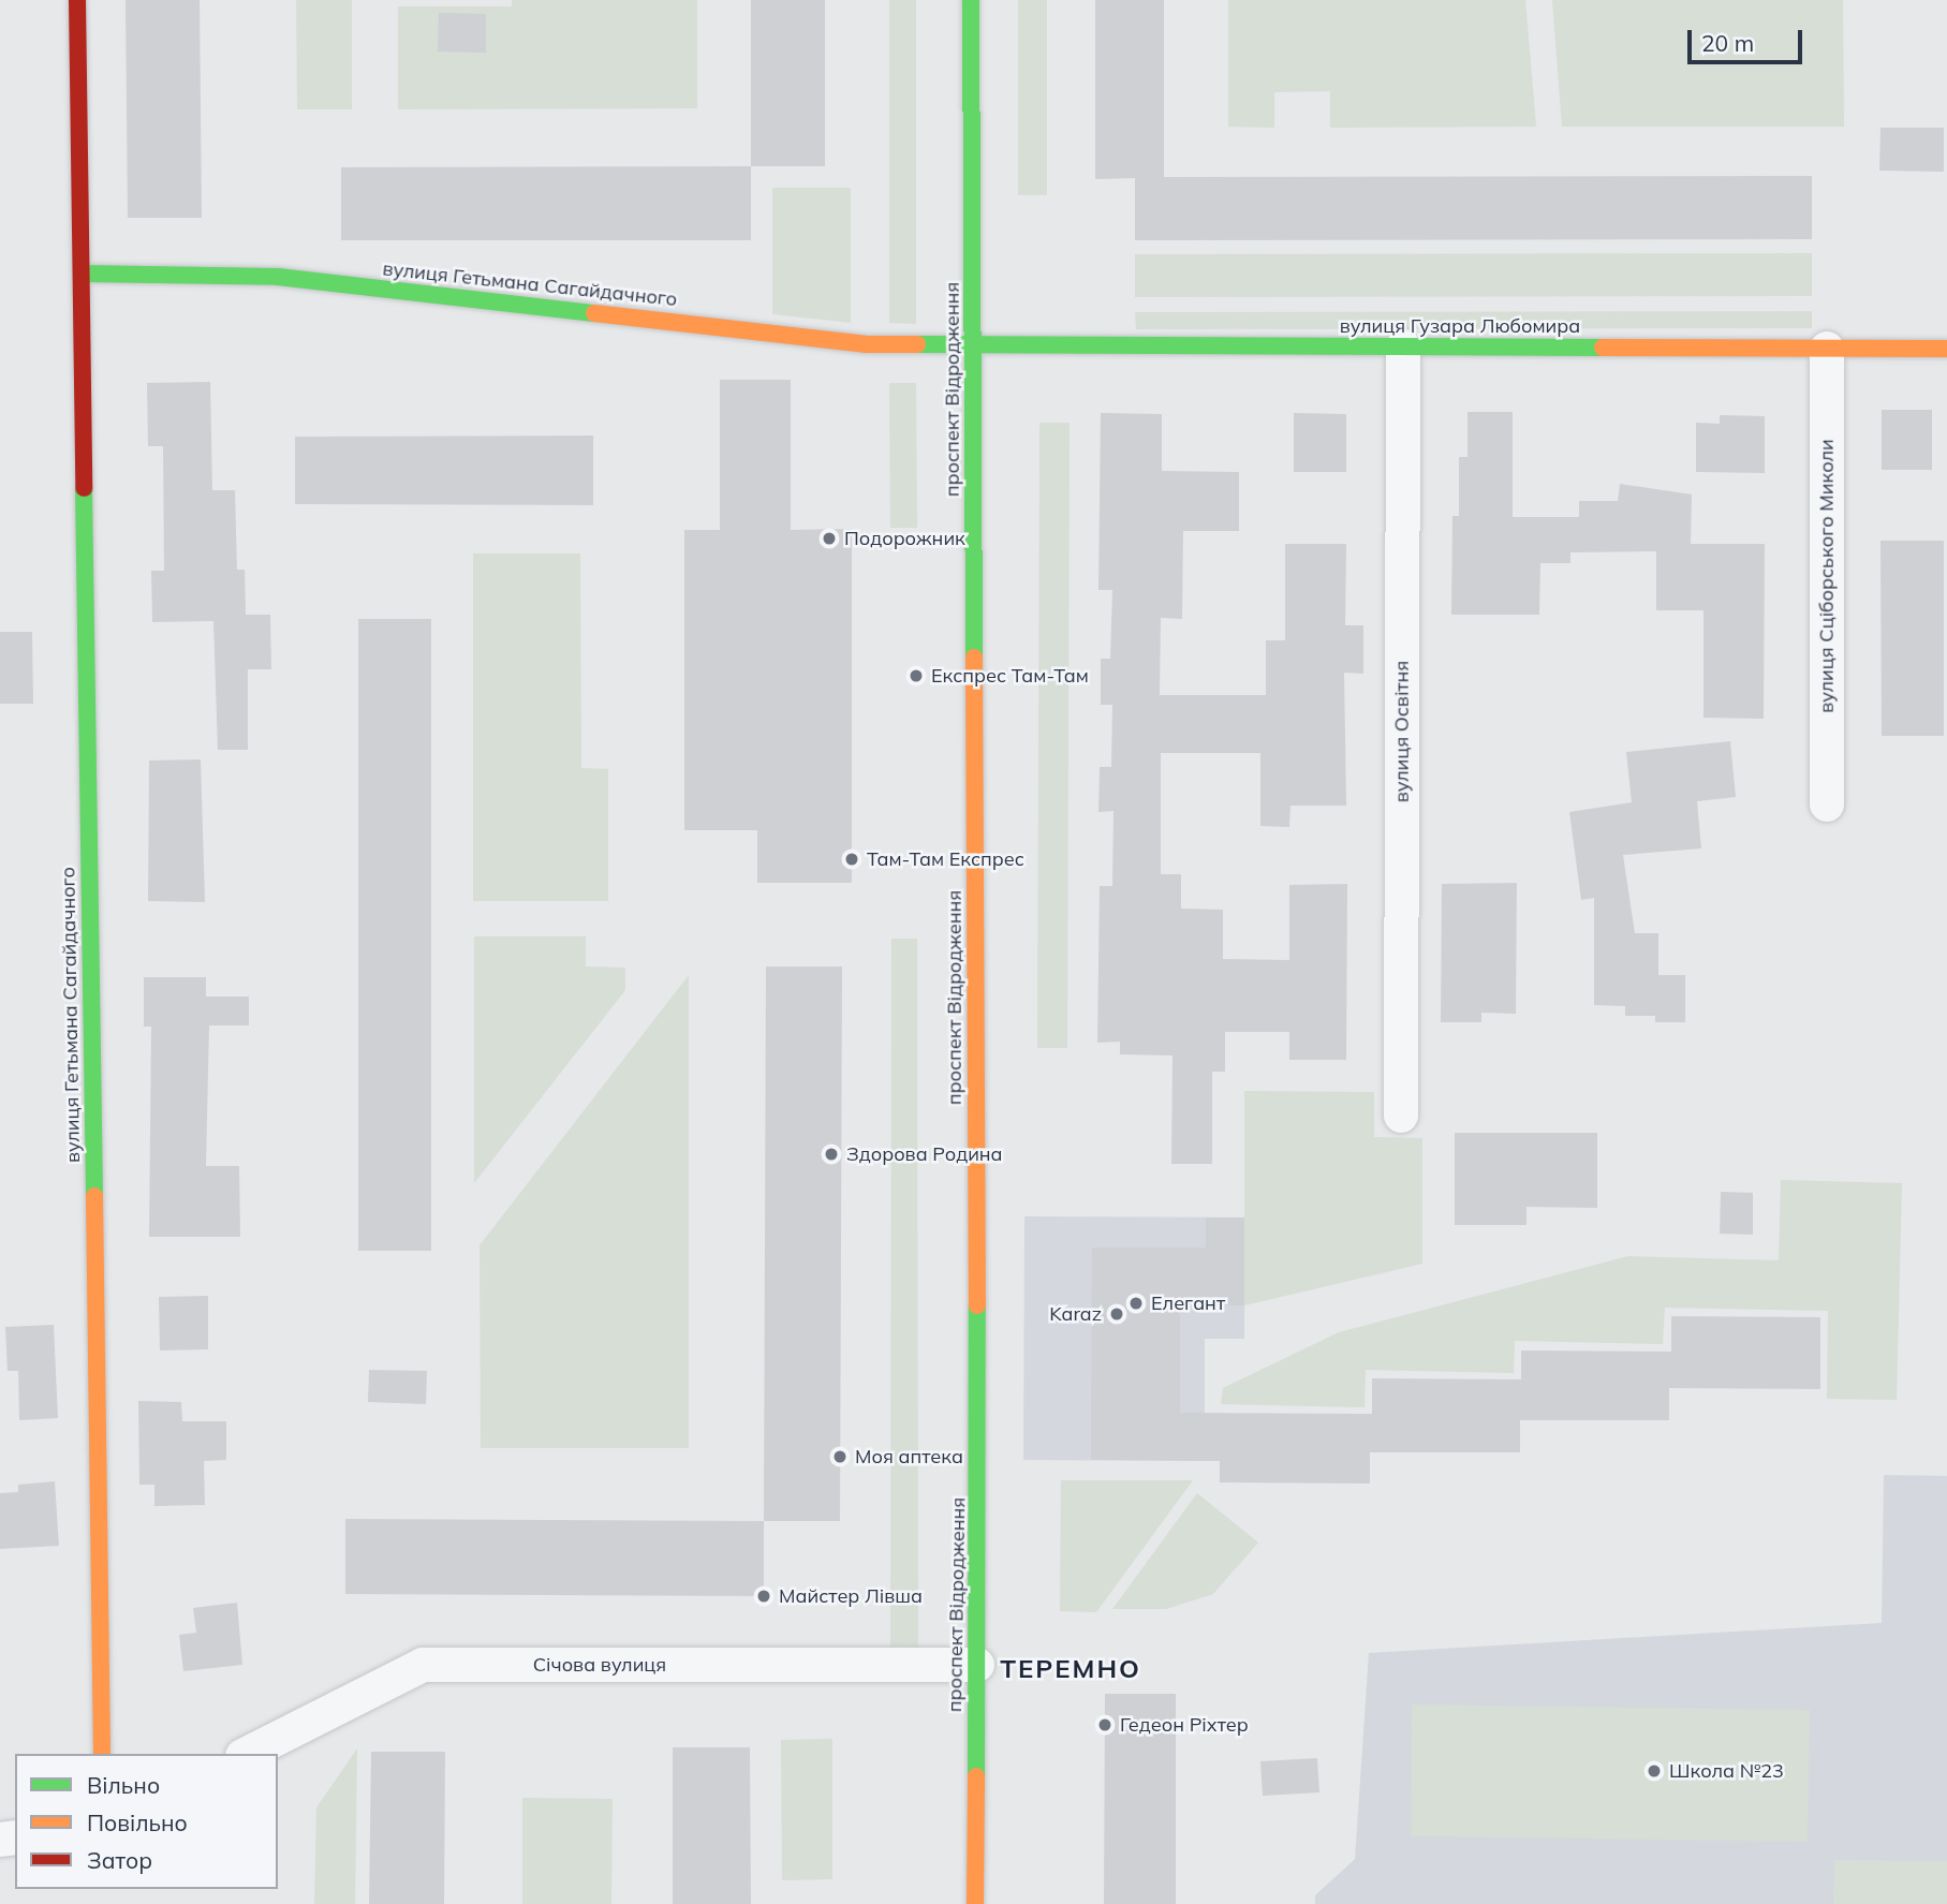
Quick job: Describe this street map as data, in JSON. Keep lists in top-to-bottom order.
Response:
{
  "streets": {
    "street": [
      "вулиця Гетьмана Сагайдачного",
      "вулиця Гузара Любомира",
      "проспект Відродження",
      "вулиця Сціборського Миколи",
      "вулиця Освітня",
      "Січова вулиця"
    ]
  },
  "crossings": [
    ["вулиця Гетьмана Сагайдачного", "вулиця Гузара Любомира"],
    ["вулиця Гетьмана Сагайдачного", "проспект Відродження"],
    ["вулиця Гузара Любомира", "проспект Відродження"],
    ["вулиця Гузара Любомира", "вулиця Сціборського Миколи"],
    ["вулиця Гузара Любомира", "вулиця Освітня"],
    ["проспект Відродження", "Січова вулиця"]
  ],
  "districts": ["ТЕРЕМНО"],
  "places": [
    "Подорожник",
    "Експрес Там-Там",
    "Там-Там Експрес",
    "Здорова Родина",
    "Елегант",
    "Karaz",
    "Моя аптека",
    "Майстер Лівша",
    "Гедеон Ріхтер",
    "Школа №23"
  ],
  "legend": ["Вільно", "Повільно", "Затор"],
  "scale_bar": "20 m"
}
